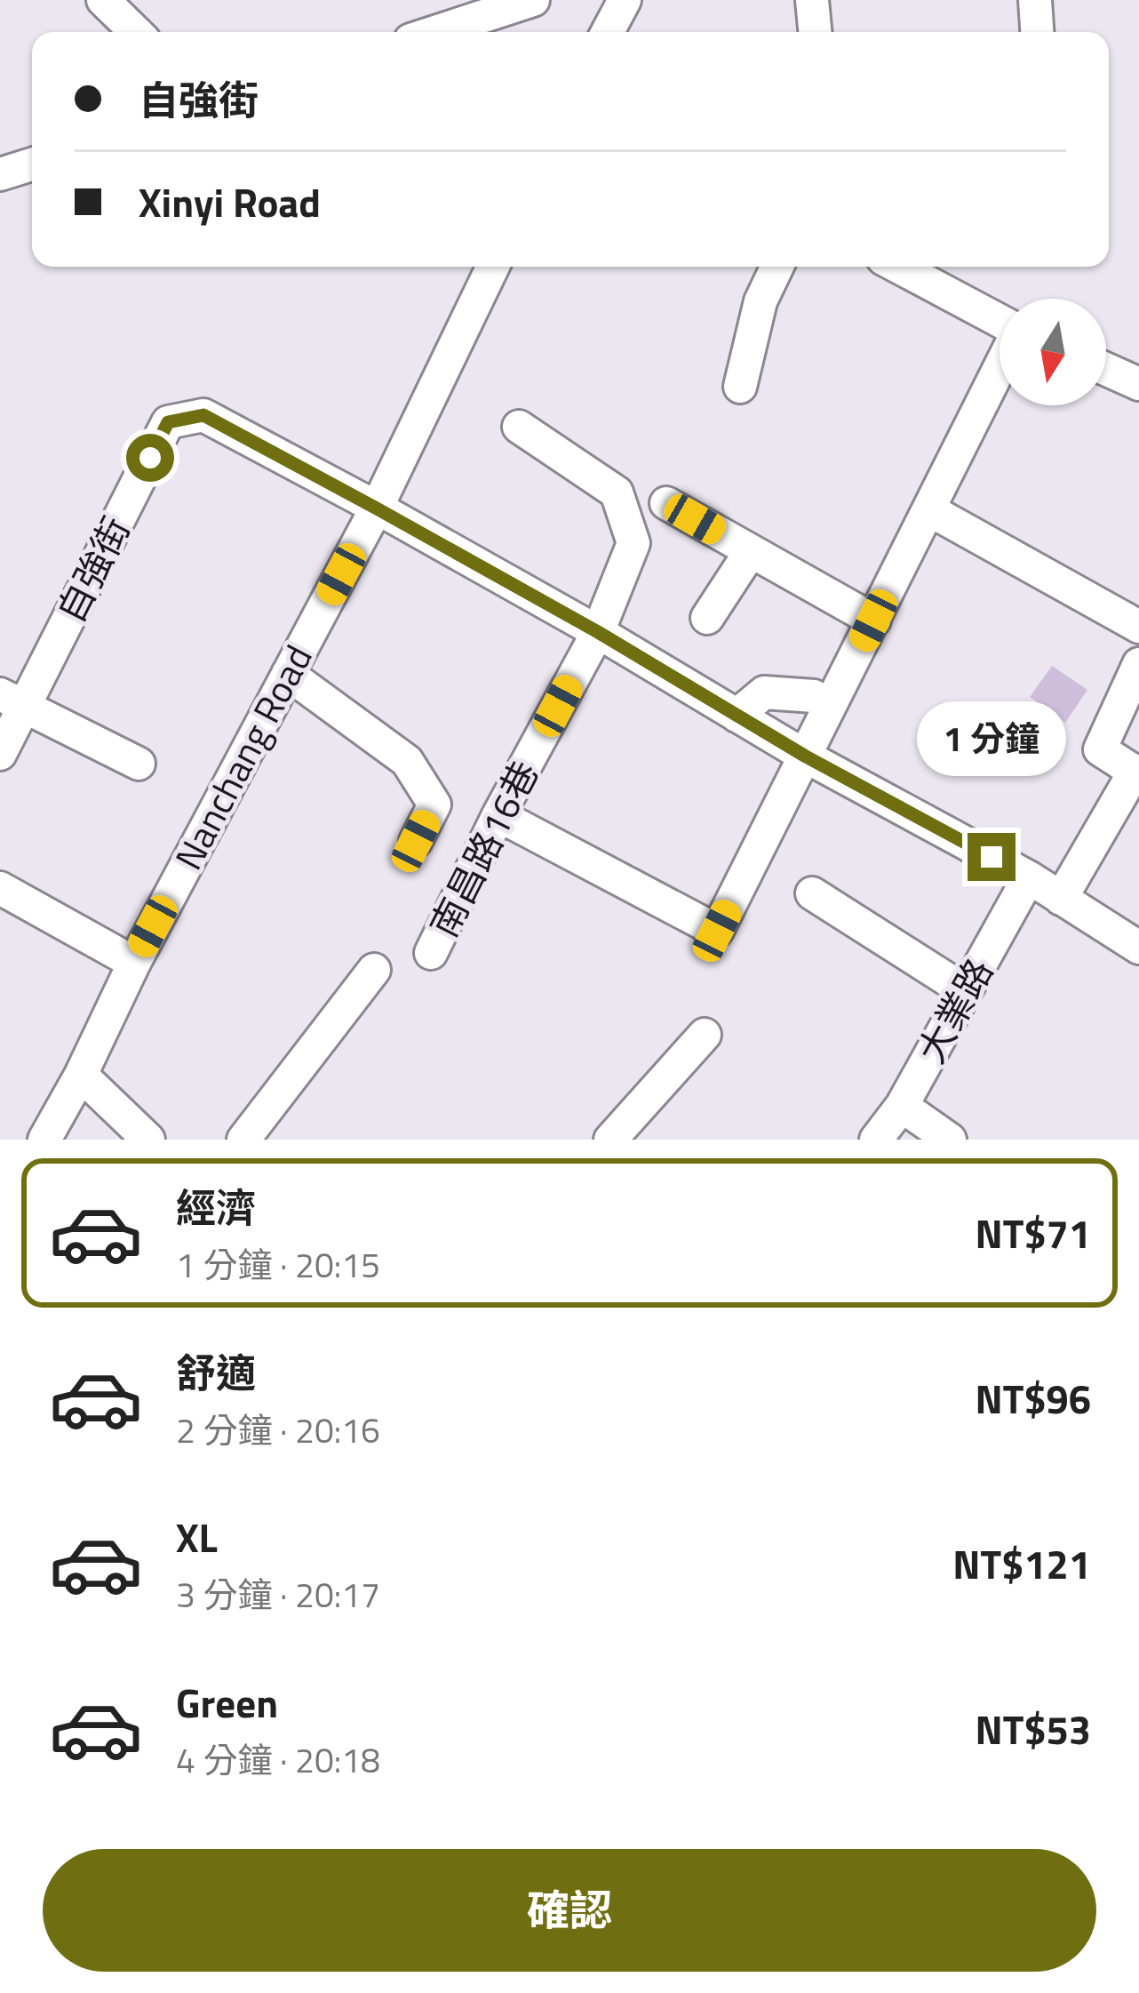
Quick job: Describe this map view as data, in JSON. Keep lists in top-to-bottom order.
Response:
{
  "streets": {
    "street": [
      "自強街",
      "Nanchang Road",
      "南昌路16巷",
      "大業路"
    ]
  },
  "crossings": [
    ["自強街", "Nanchang Road"]
  ],
  "north": "bottom",
  "page": {
    "banner": ["自強街", "Xinyi Road"],
    "bubble": "1 分鐘",
    "list": [
      {
        "name": "經濟",
        "note": "1 分鐘 · 20:15",
        "value": "NT$71"
      },
      {
        "name": "舒適",
        "note": "2 分鐘 · 20:16",
        "value": "NT$96"
      },
      {
        "name": "XL",
        "note": "3 分鐘 · 20:17",
        "value": "NT$121"
      },
      {
        "name": "Green",
        "note": "4 分鐘 · 20:18",
        "value": "NT$53"
      }
    ],
    "buttons": "確認"
  }
}
